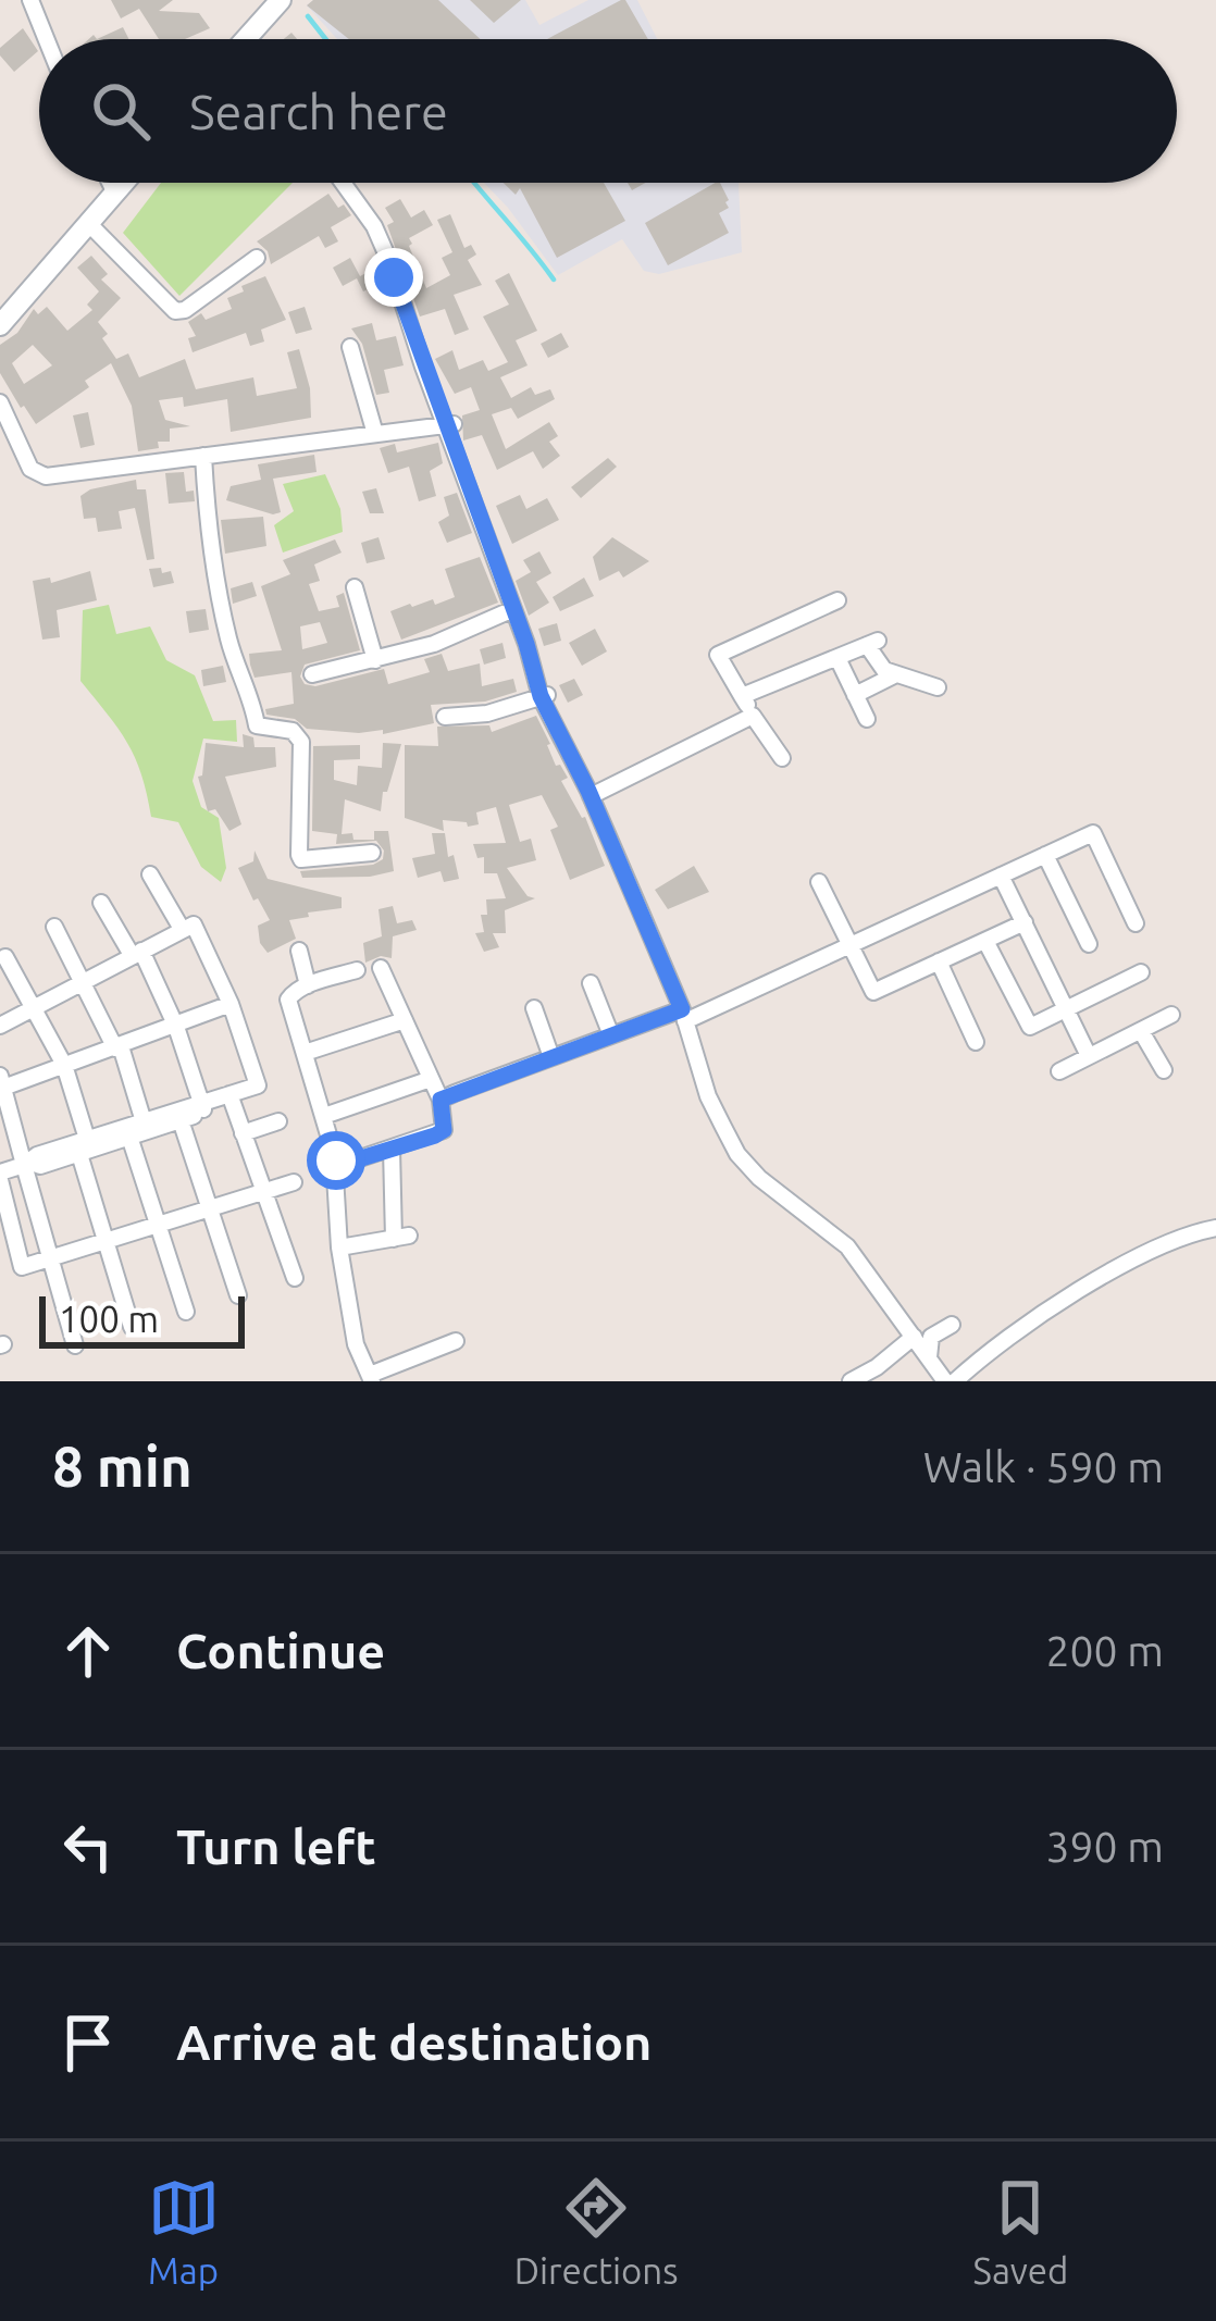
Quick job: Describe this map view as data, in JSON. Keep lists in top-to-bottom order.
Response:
{
  "scale_bar": "100 m",
  "page": {
    "search": "Search here",
    "scale": "100 m",
    "heading": ["8 min", "Walk · 590 m"],
    "list": [
      ["Continue", "200 m"],
      ["Turn left", "390 m"],
      "Arrive at destination"
    ],
    "nav": ["Map", "Directions", "Saved"]
  }
}
